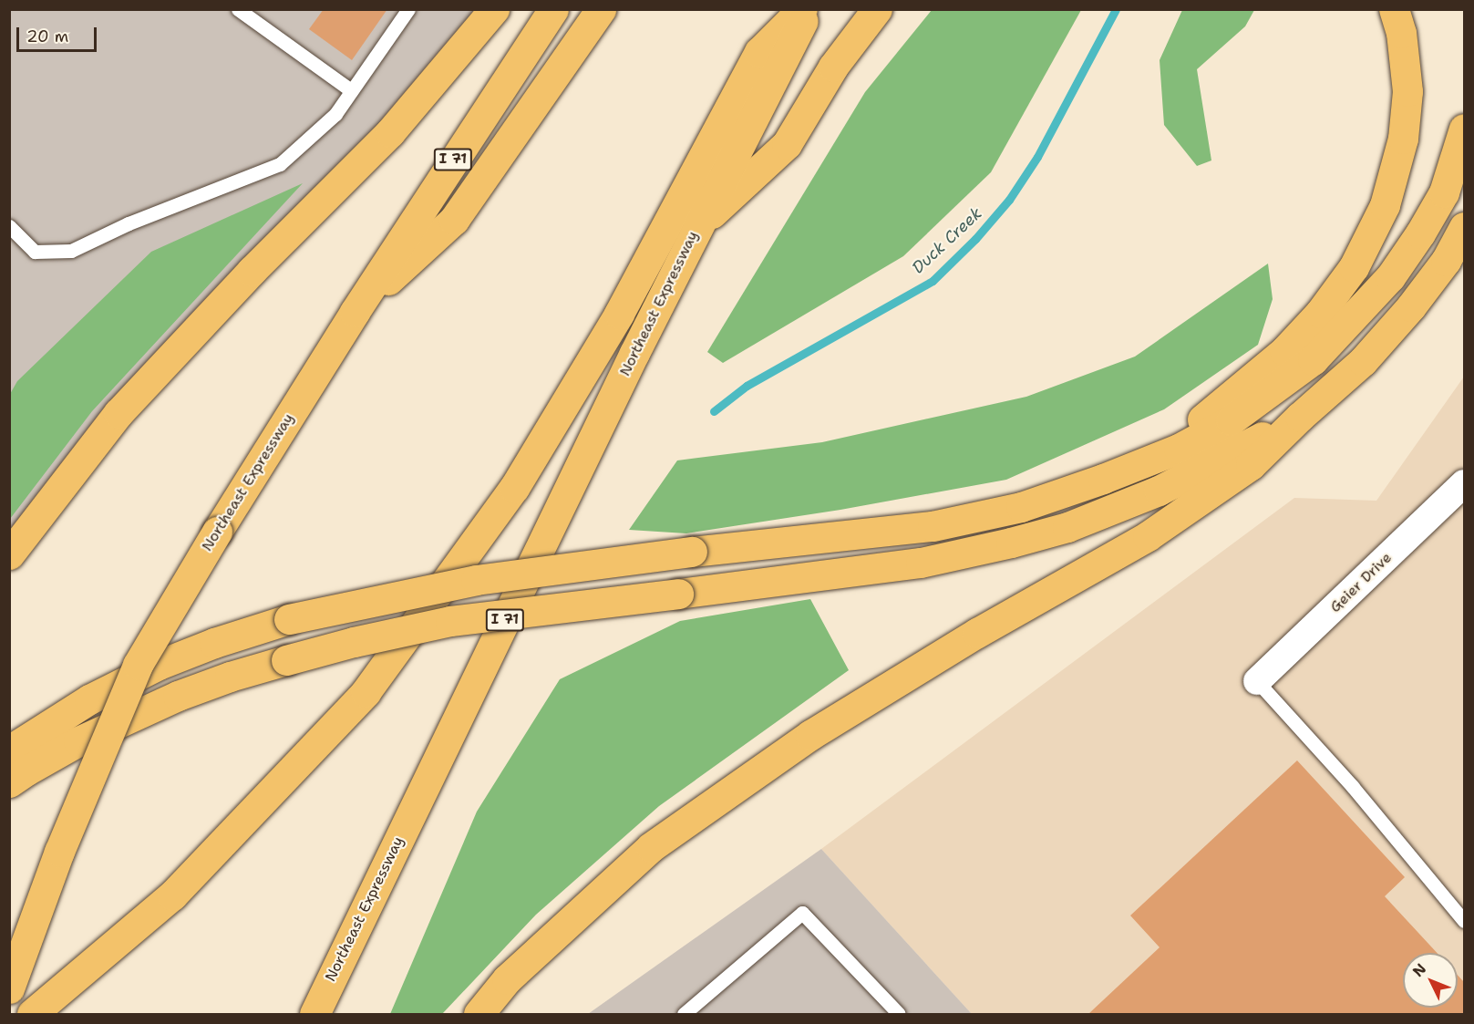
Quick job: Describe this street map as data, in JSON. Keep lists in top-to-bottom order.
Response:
{
  "streets": {
    "highway": ["I 71", "Northeast Expressway"],
    "street": ["Geier Drive"]
  },
  "water": ["Duck Creek"],
  "scale_bar": "20 m",
  "north": "top left"
}
